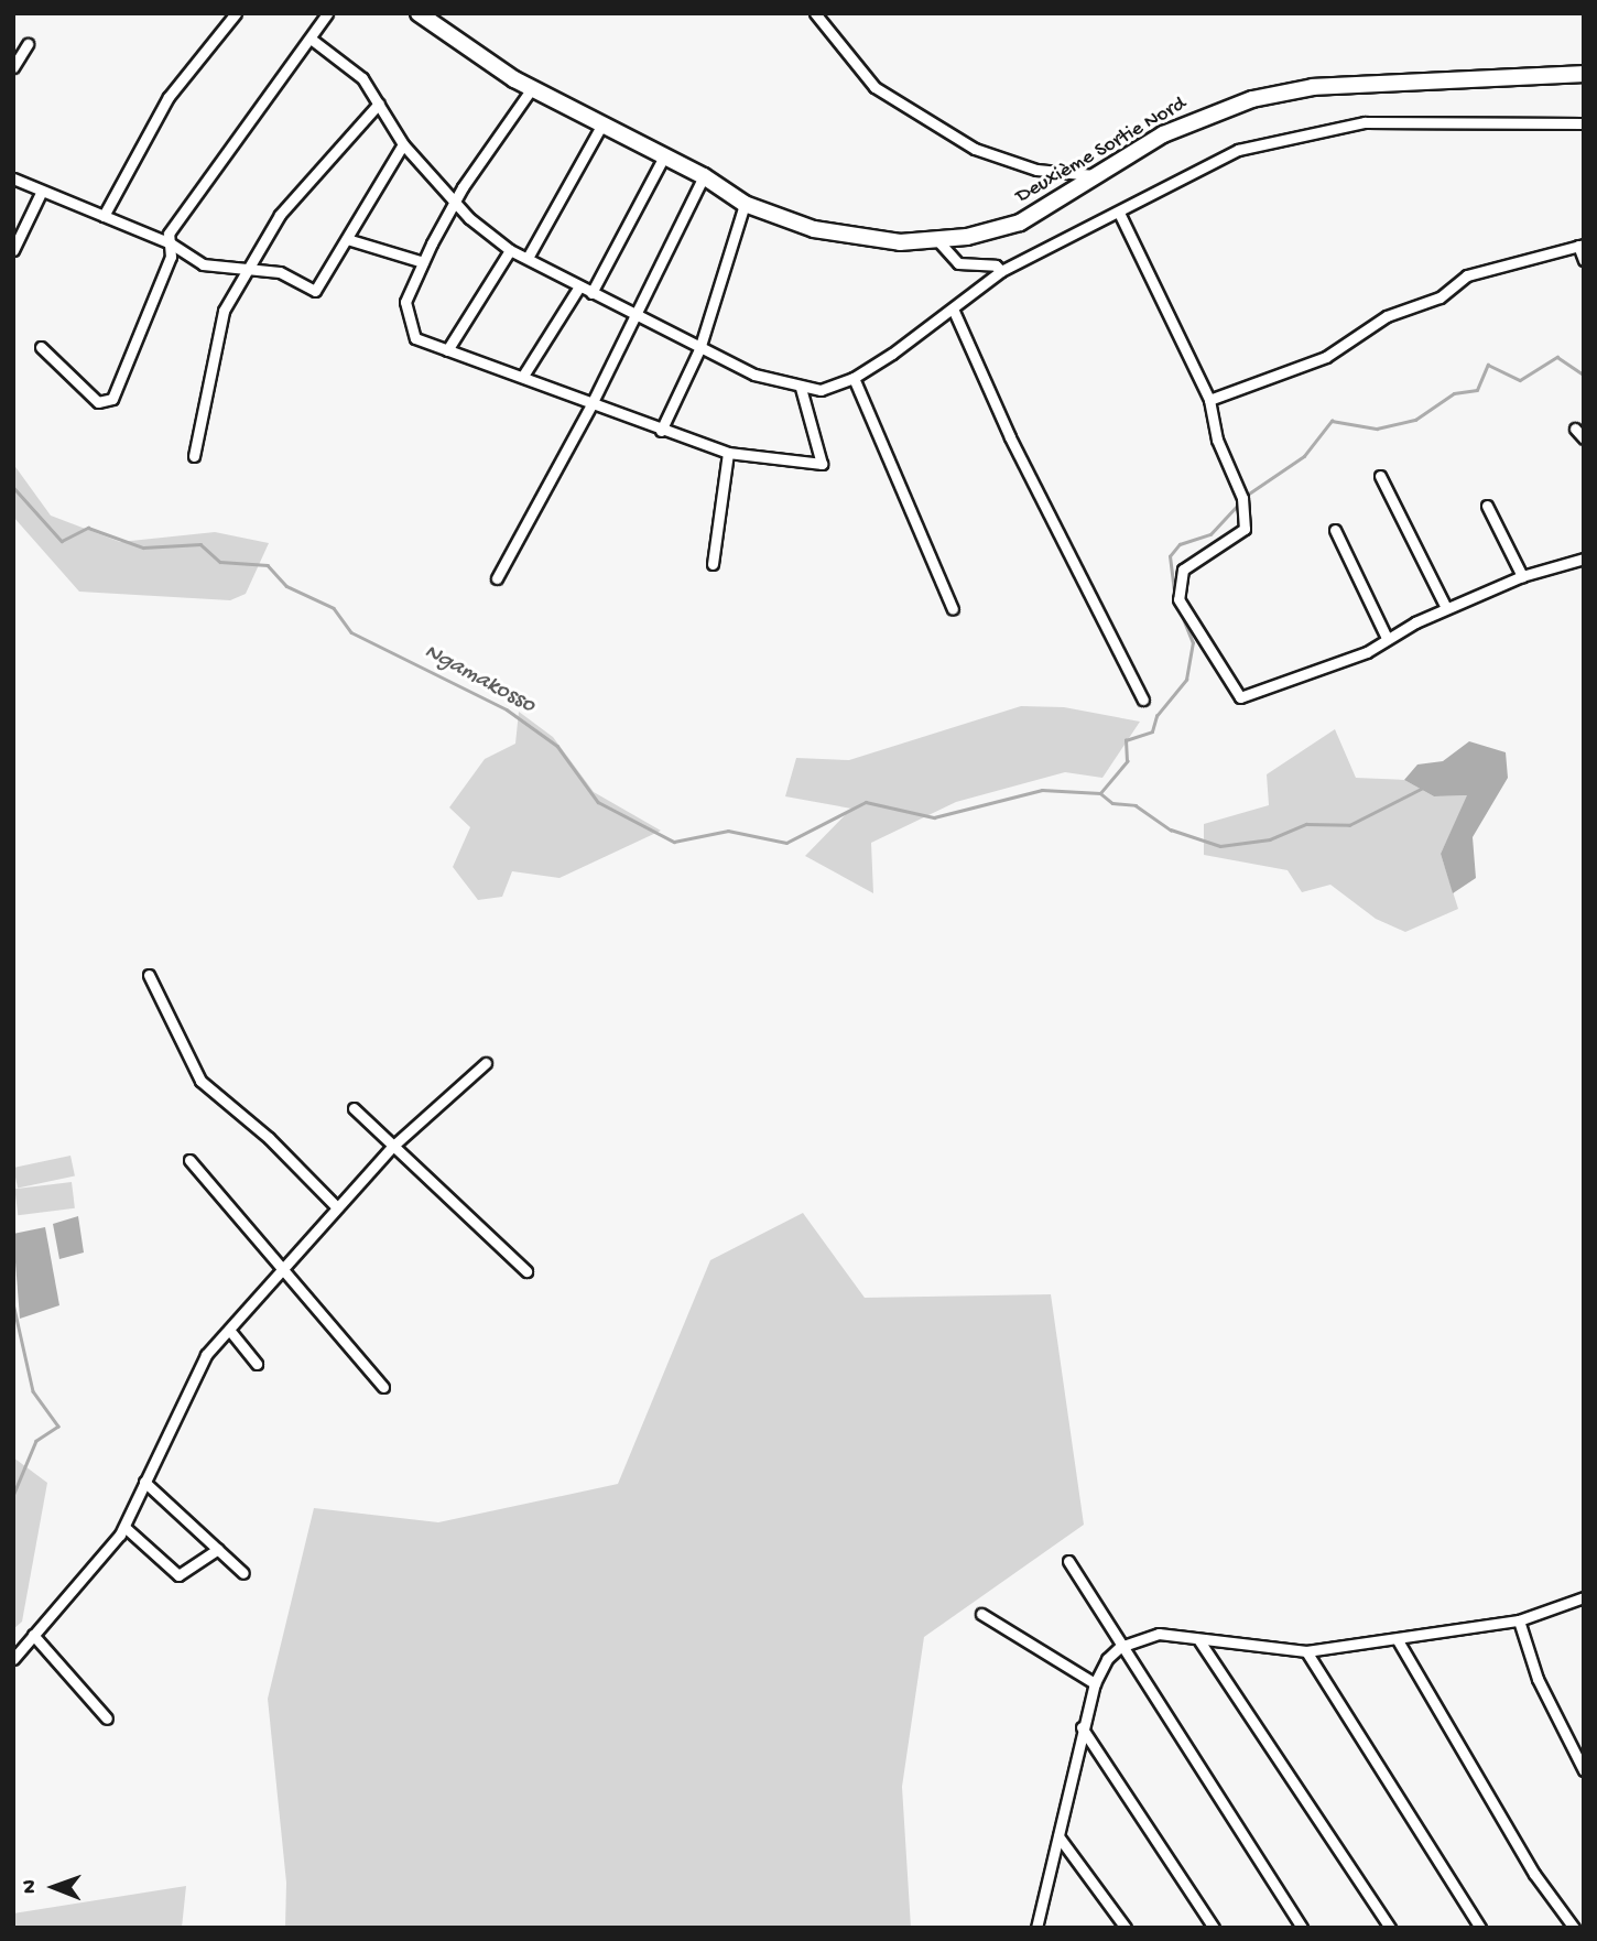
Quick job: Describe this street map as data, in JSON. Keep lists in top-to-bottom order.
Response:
{
  "streets": {
    "main road": ["Deuxième Sortie Nord"]
  },
  "water": ["Ngamakosso"],
  "north": "left"
}
